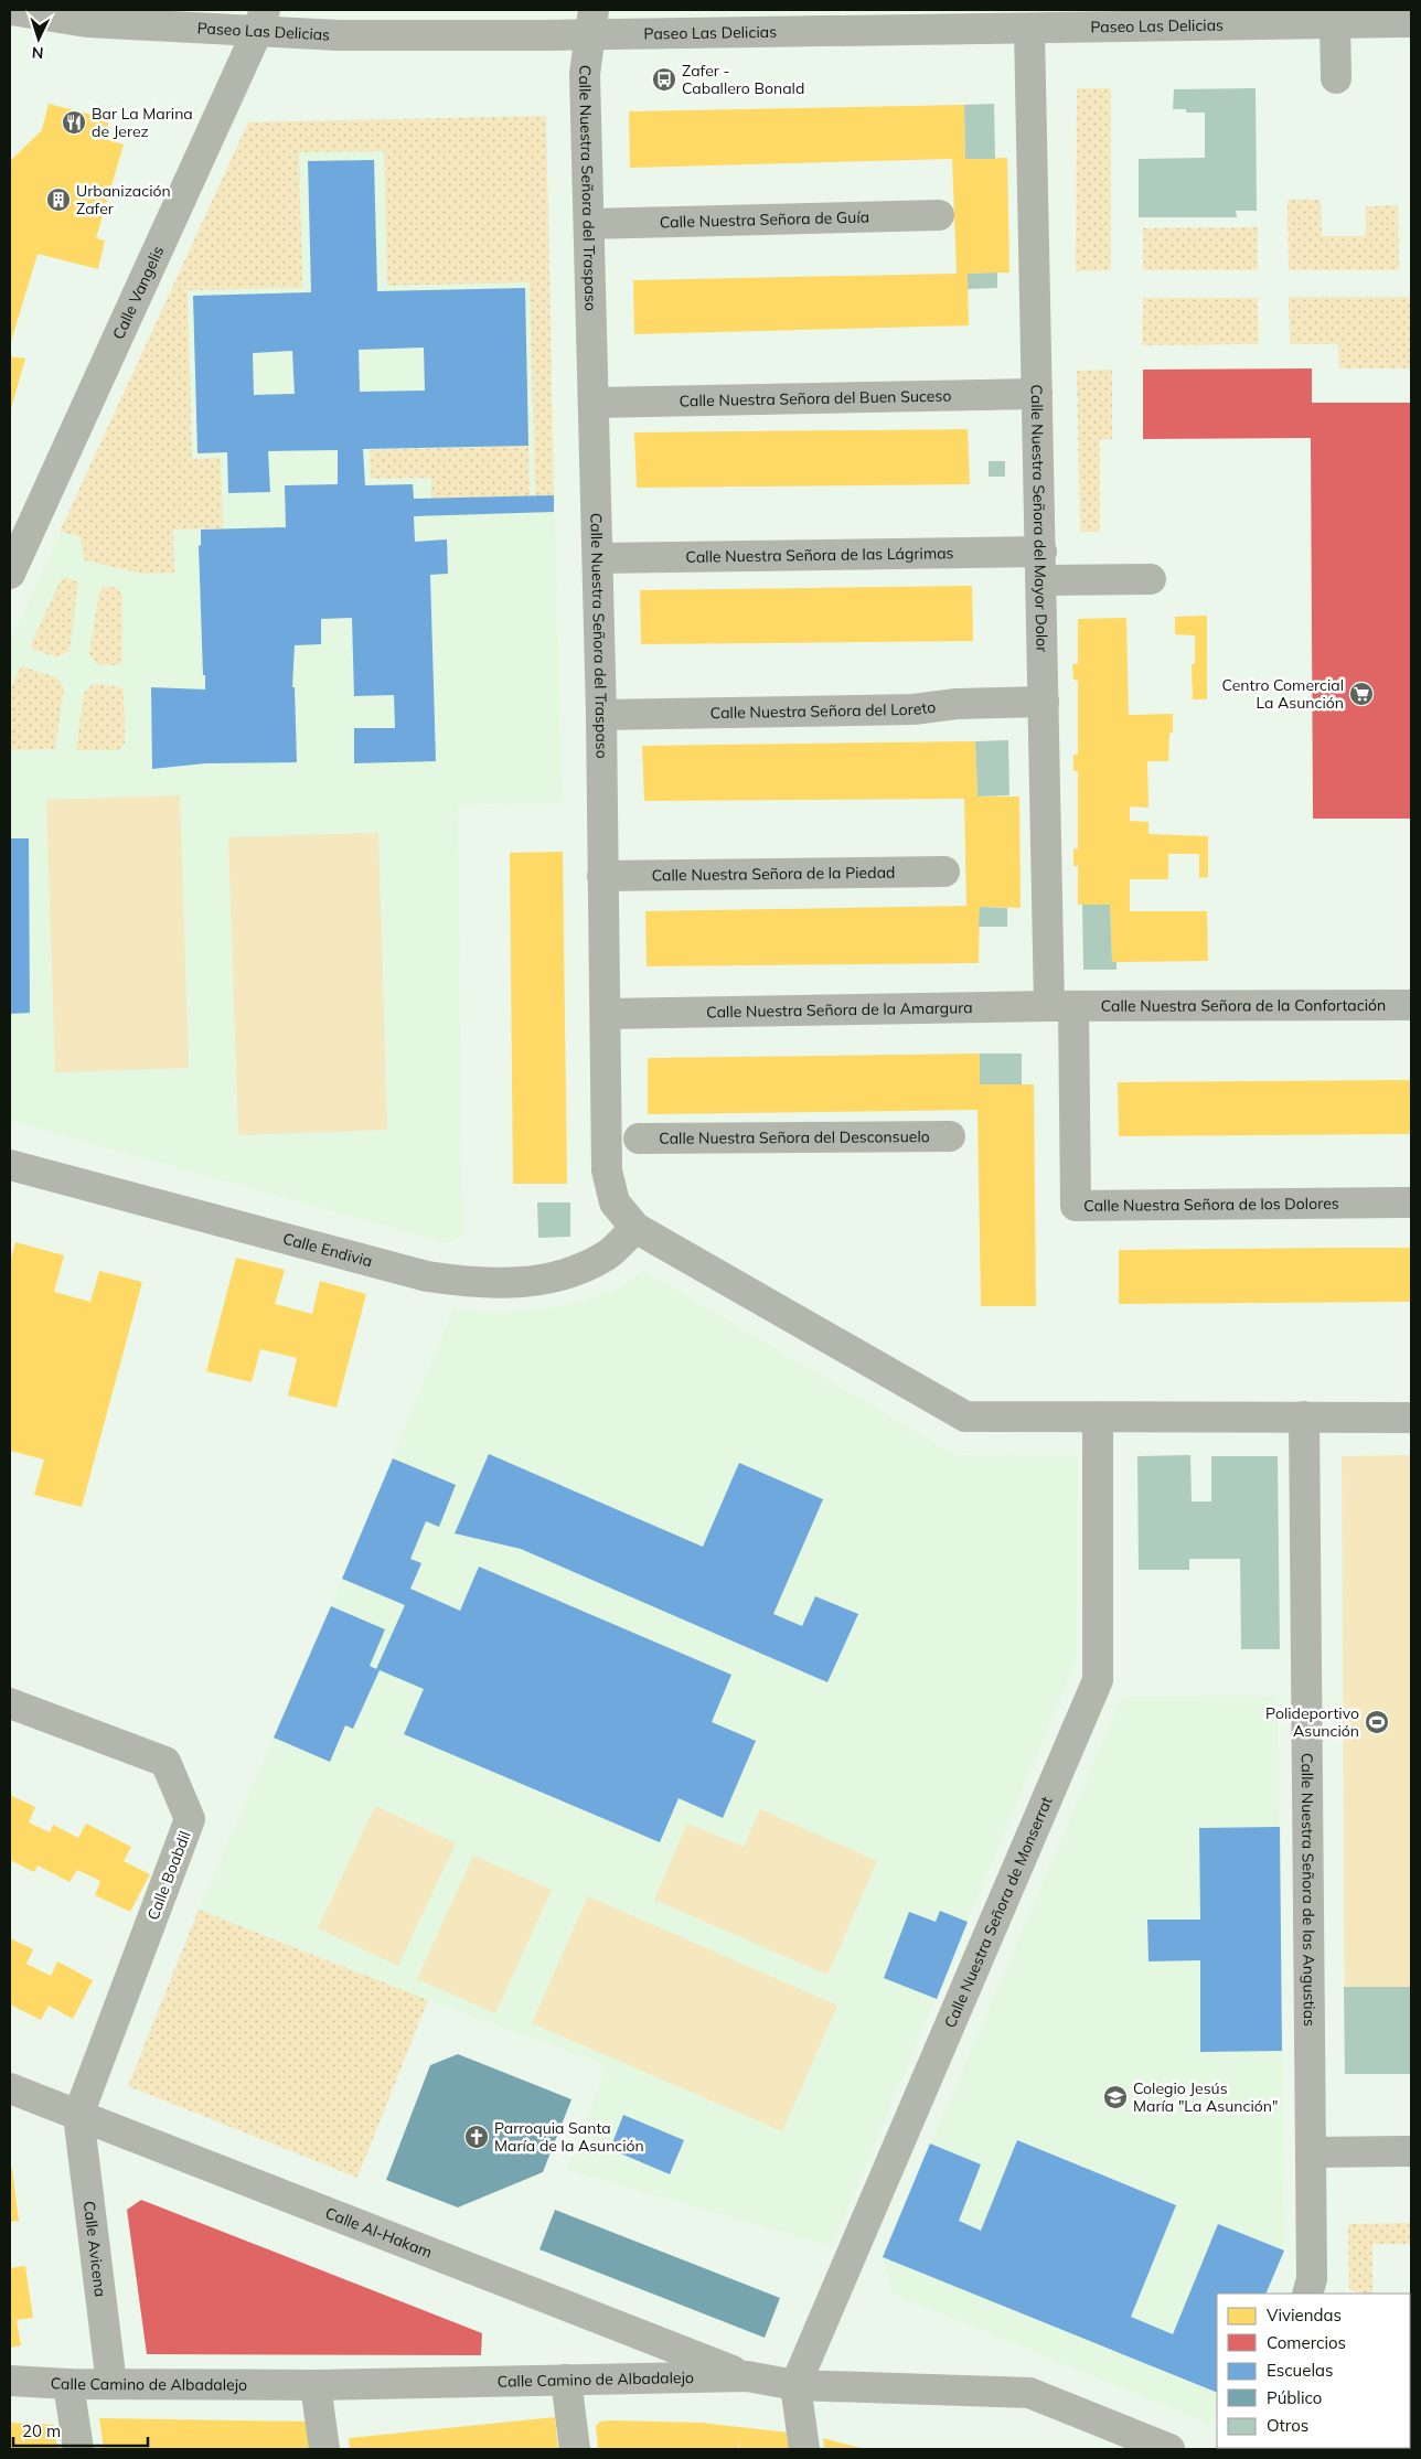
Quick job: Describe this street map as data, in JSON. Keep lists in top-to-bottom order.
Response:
{
  "streets": {
    "street": [
      "Paseo Las Delicias",
      "Calle Nuestra Señora del Traspaso",
      "Calle Nuestra Señora de Guía",
      "Calle Vangelis",
      "Calle Nuestra Señora del Buen Suceso",
      "Calle Nuestra Señora del Mayor Dolor",
      "Calle Nuestra Señora de las Lágrimas",
      "Calle Nuestra Señora del Loreto",
      "Calle Nuestra Señora de la Piedad",
      "Calle Nuestra Señora de la Confortación",
      "Calle Nuestra Señora de la Amargura",
      "Calle Nuestra Señora del Desconsuelo",
      "Calle Nuestra Señora de los Dolores",
      "Calle Endivia",
      "Calle Boabdil",
      "Calle Nuestra Señora de las Angustias",
      "Calle Nuestra Señora de Monserrat",
      "Calle Al-Hakam",
      "Calle Avicena",
      "Calle Camino de Albadalejo"
    ]
  },
  "crossings": [
    ["Paseo Las Delicias", "Calle Nuestra Señora del Traspaso"],
    ["Paseo Las Delicias", "Calle Vangelis"],
    ["Paseo Las Delicias", "Calle Nuestra Señora del Mayor Dolor"],
    ["Calle Nuestra Señora del Traspaso", "Calle Nuestra Señora de Guía"],
    ["Calle Nuestra Señora del Traspaso", "Calle Nuestra Señora del Buen Suceso"],
    ["Calle Nuestra Señora del Traspaso", "Calle Nuestra Señora de las Lágrimas"],
    ["Calle Nuestra Señora del Traspaso", "Calle Nuestra Señora del Loreto"],
    ["Calle Nuestra Señora del Traspaso", "Calle Nuestra Señora de la Piedad"],
    ["Calle Nuestra Señora del Traspaso", "Calle Nuestra Señora de la Amargura"],
    ["Calle Nuestra Señora del Traspaso", "Calle Endivia"],
    ["Calle Nuestra Señora del Buen Suceso", "Calle Nuestra Señora del Mayor Dolor"],
    ["Calle Nuestra Señora del Mayor Dolor", "Calle Nuestra Señora de las Lágrimas"],
    ["Calle Nuestra Señora del Mayor Dolor", "Calle Nuestra Señora del Loreto"],
    ["Calle Nuestra Señora del Mayor Dolor", "Calle Nuestra Señora de la Confortación"],
    ["Calle Nuestra Señora del Mayor Dolor", "Calle Nuestra Señora de la Amargura"],
    ["Calle Nuestra Señora del Mayor Dolor", "Calle Nuestra Señora de los Dolores"],
    ["Calle Nuestra Señora de la Confortación", "Calle Nuestra Señora de la Amargura"],
    ["Calle Nuestra Señora de la Confortación", "Calle Nuestra Señora de los Dolores"],
    ["Calle Nuestra Señora de la Amargura", "Calle Nuestra Señora de los Dolores"],
    ["Calle Boabdil", "Calle Al-Hakam"],
    ["Calle Boabdil", "Calle Avicena"],
    ["Calle Nuestra Señora de Monserrat", "Calle Camino de Albadalejo"],
    ["Calle Al-Hakam", "Calle Avicena"],
    ["Calle Al-Hakam", "Calle Camino de Albadalejo"],
    ["Calle Avicena", "Calle Camino de Albadalejo"]
  ],
  "places": {
    "bus stop": ["Zafer - Caballero Bonald"],
    "restaurant": ["Bar La Marina de Jerez"],
    "building": ["Urbanización Zafer"],
    "supermarket": ["Centro Comercial La Asunción"],
    "sports": ["Polideportivo Asunción"],
    "school or university": ["Colegio Jesús María \"La Asunción\""],
    "church": ["Parroquia Santa María de la Asunción"]
  },
  "legend": [
    "Viviendas",
    "Comercios",
    "Escuelas",
    "Público",
    "Otros"
  ],
  "scale_bar": "20 m",
  "north": "bottom"
}
